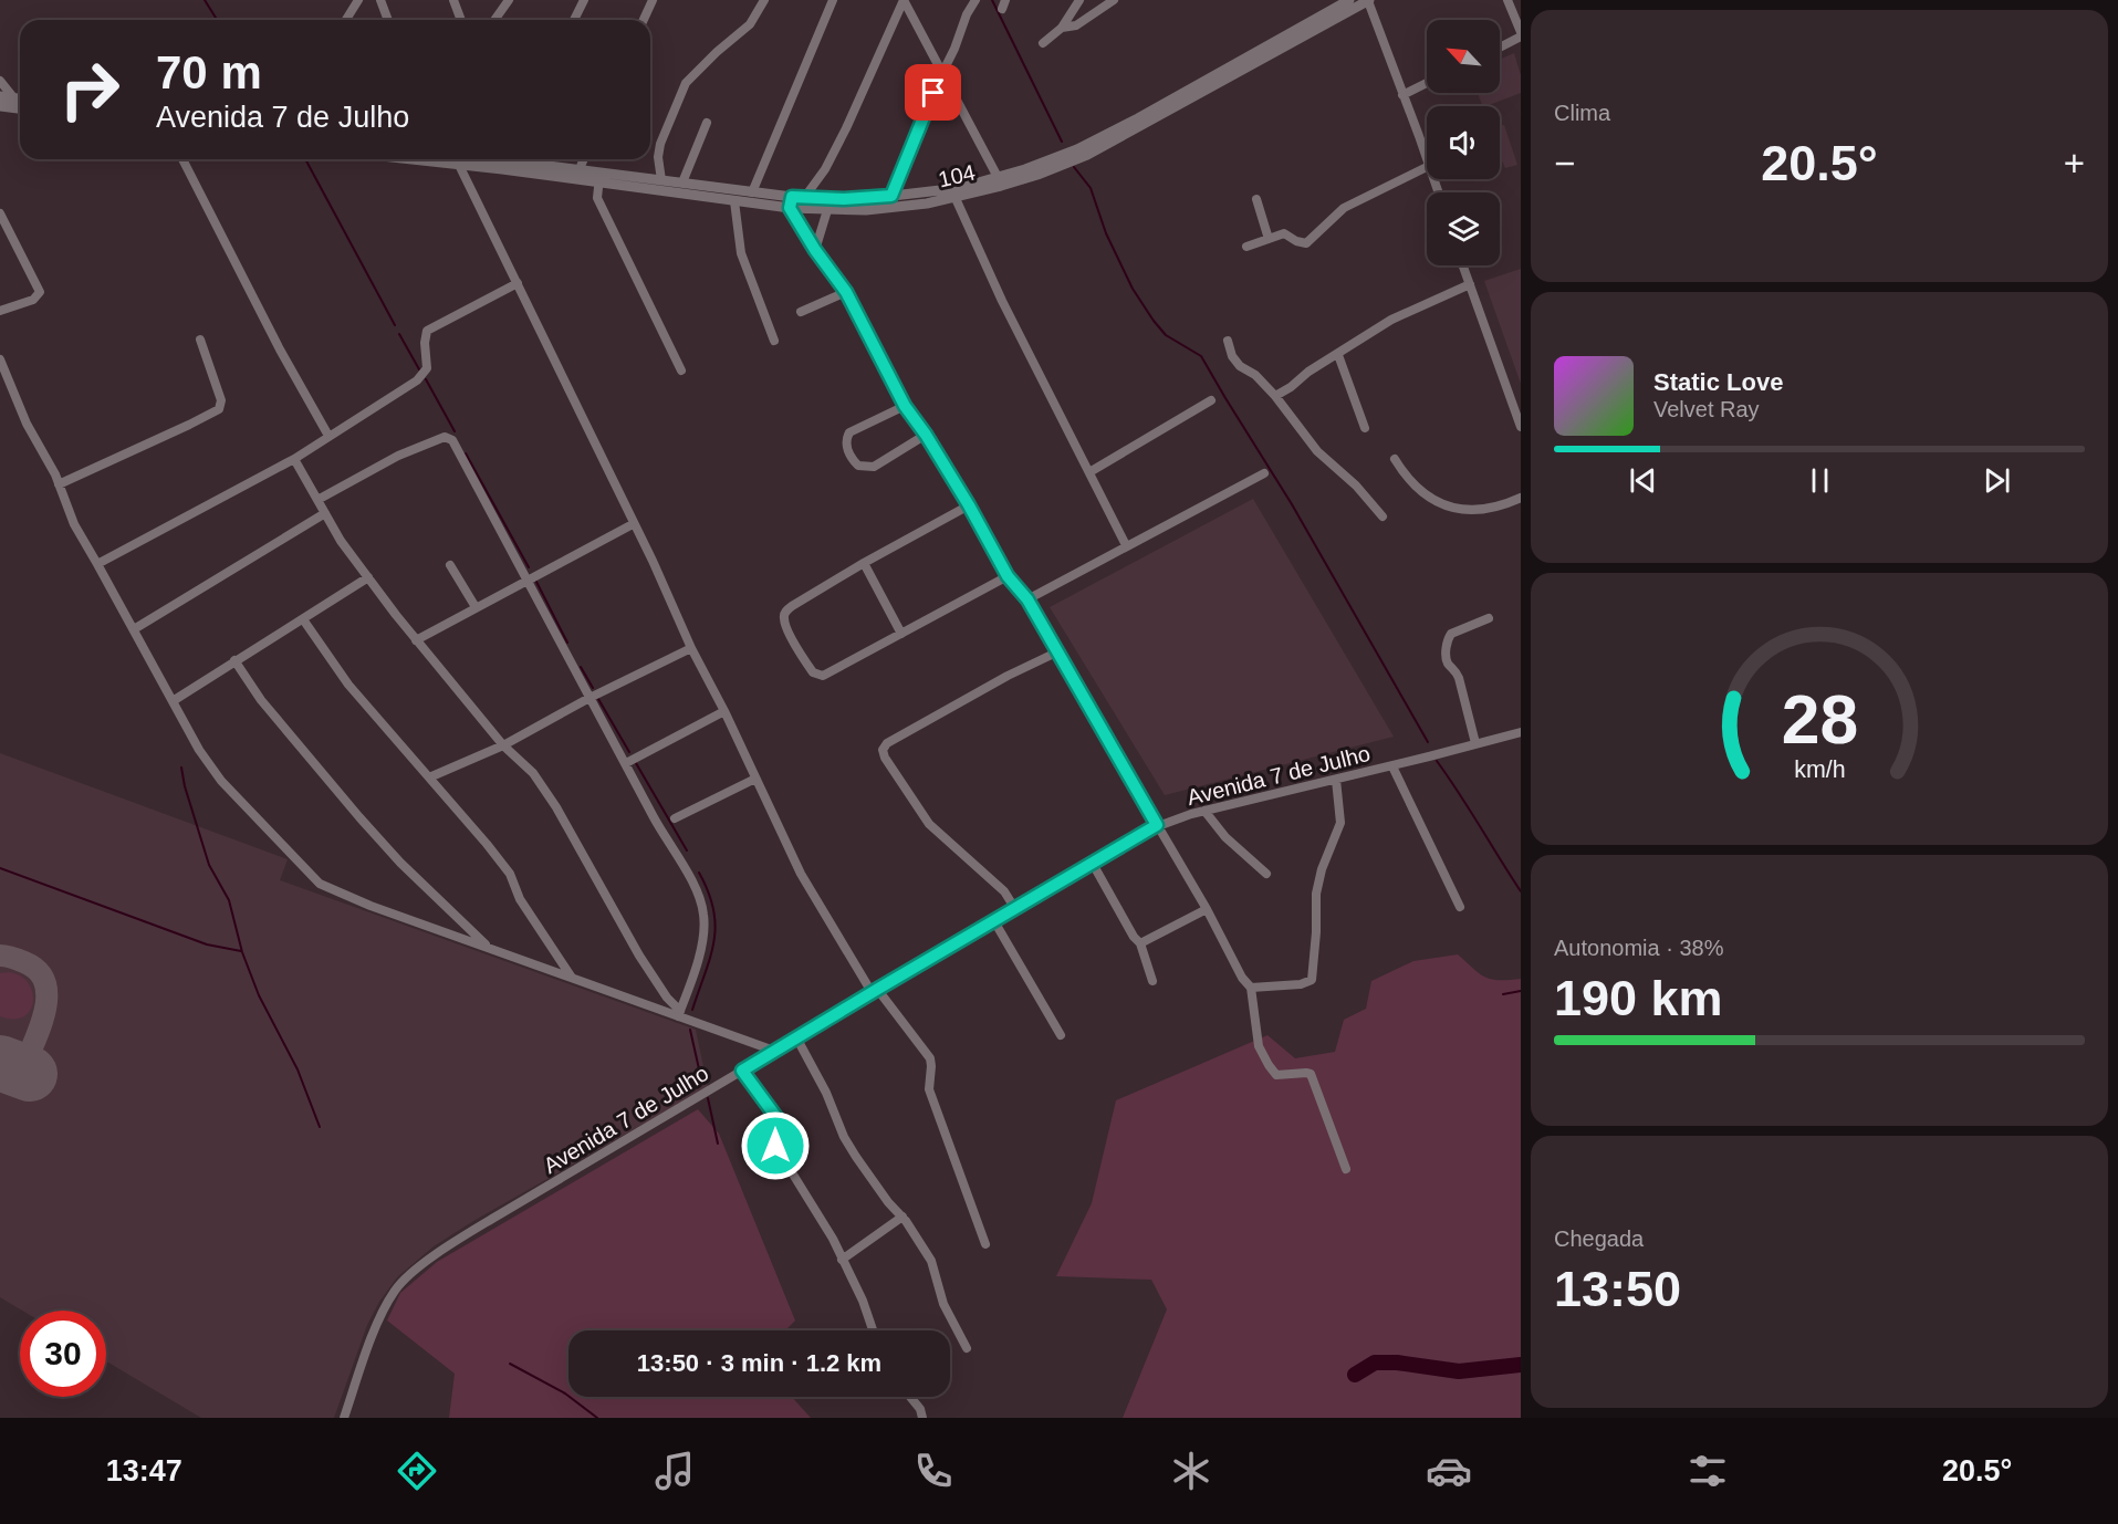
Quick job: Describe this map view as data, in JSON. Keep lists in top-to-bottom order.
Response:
{
  "streets": {
    "street": ["104", "Avenida 7 de Julho"]
  },
  "north": "top left",
  "page": {
    "tile": [
      "Clima",
      ["Autonomia · 38%", "190 km"],
      ["Chegada", "13:50"]
    ],
    "turn": ["70 m", "Avenida 7 de Julho"],
    "heat": ["−", "20.5°", "+"],
    "song": ["Static Love", "Velvet Ray"],
    "limit": "30",
    "trip": "13:50 · 3 min · 1.2 km",
    "tabs": ["13:47", "20.5°"],
    "gauge": ["28", "km/h"]
  }
}
